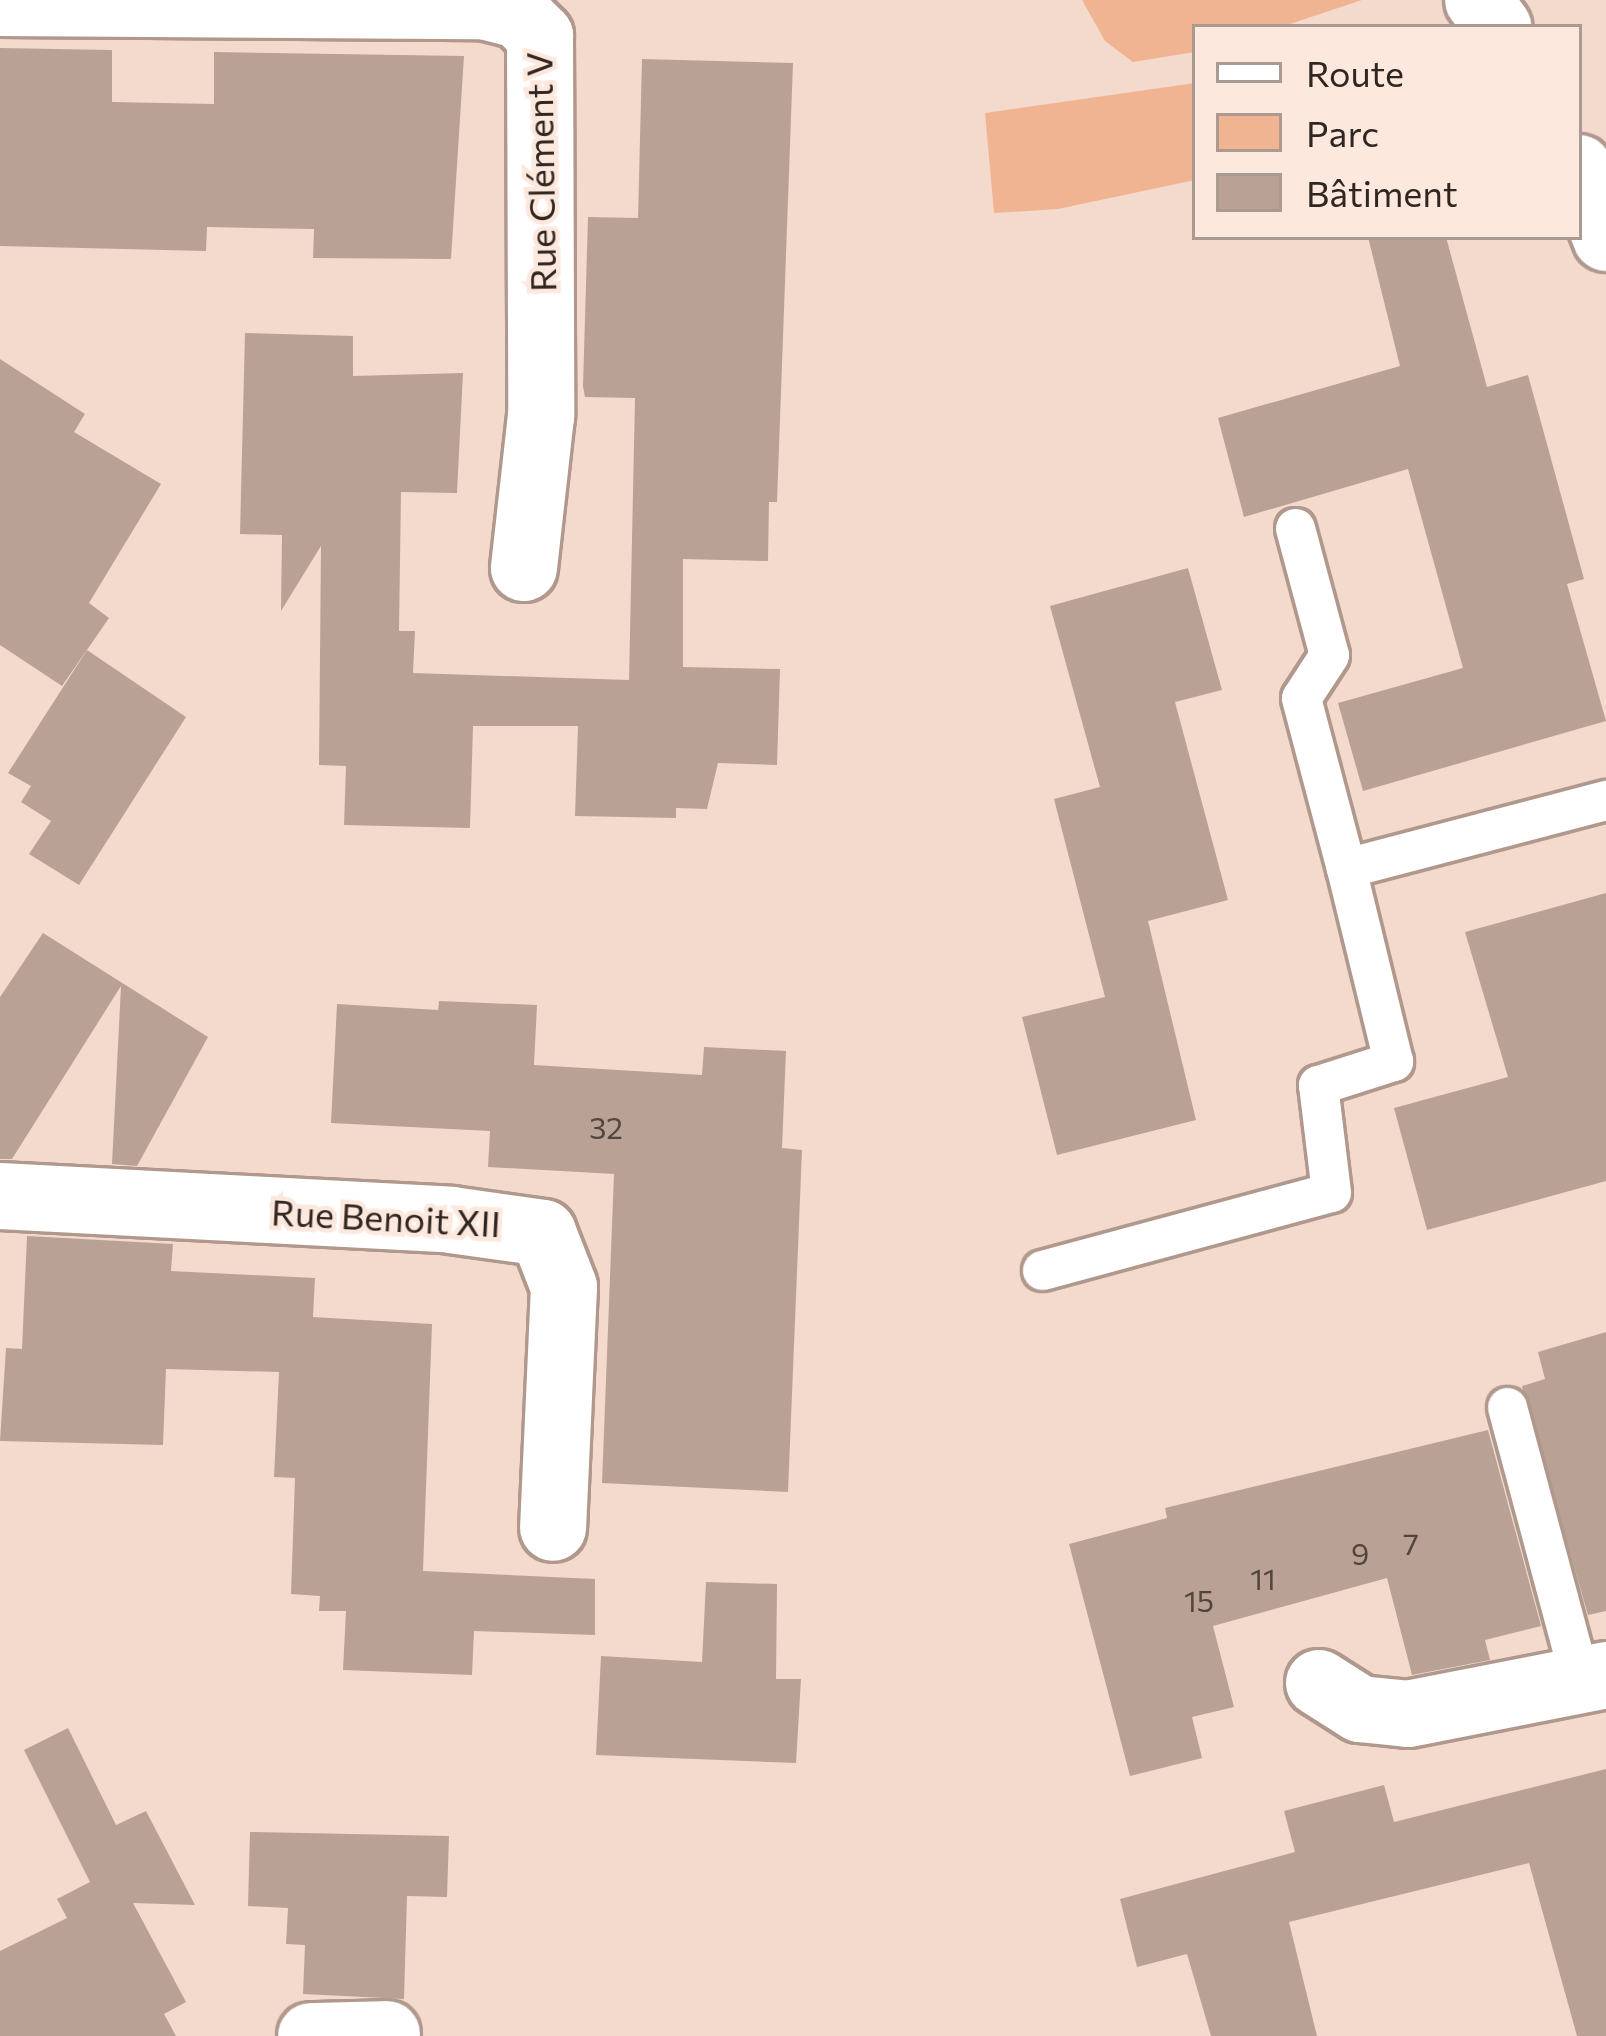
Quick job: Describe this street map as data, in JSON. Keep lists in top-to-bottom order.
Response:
{
  "streets": {
    "street": ["Rue Clément V", "Rue Benoit XII"]
  },
  "house_numbers": [
    "32",
    "7",
    "9",
    "11",
    "15"
  ],
  "legend": ["Route", "Parc", "Bâtiment"]
}
